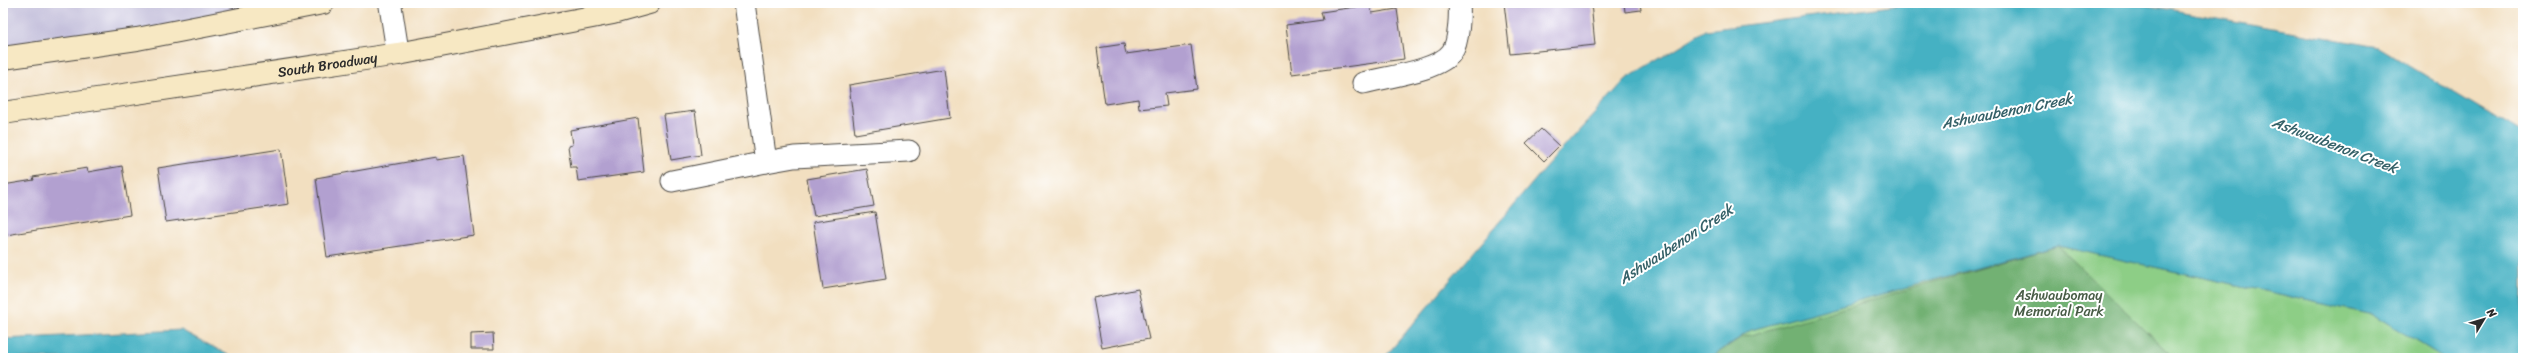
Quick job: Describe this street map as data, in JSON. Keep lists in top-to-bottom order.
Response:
{
  "streets": {
    "street": ["South Broadway"]
  },
  "water": ["Ashwaubenon Creek"],
  "parks": ["Ashwaubomay Memorial Park"],
  "north": "top right"
}
